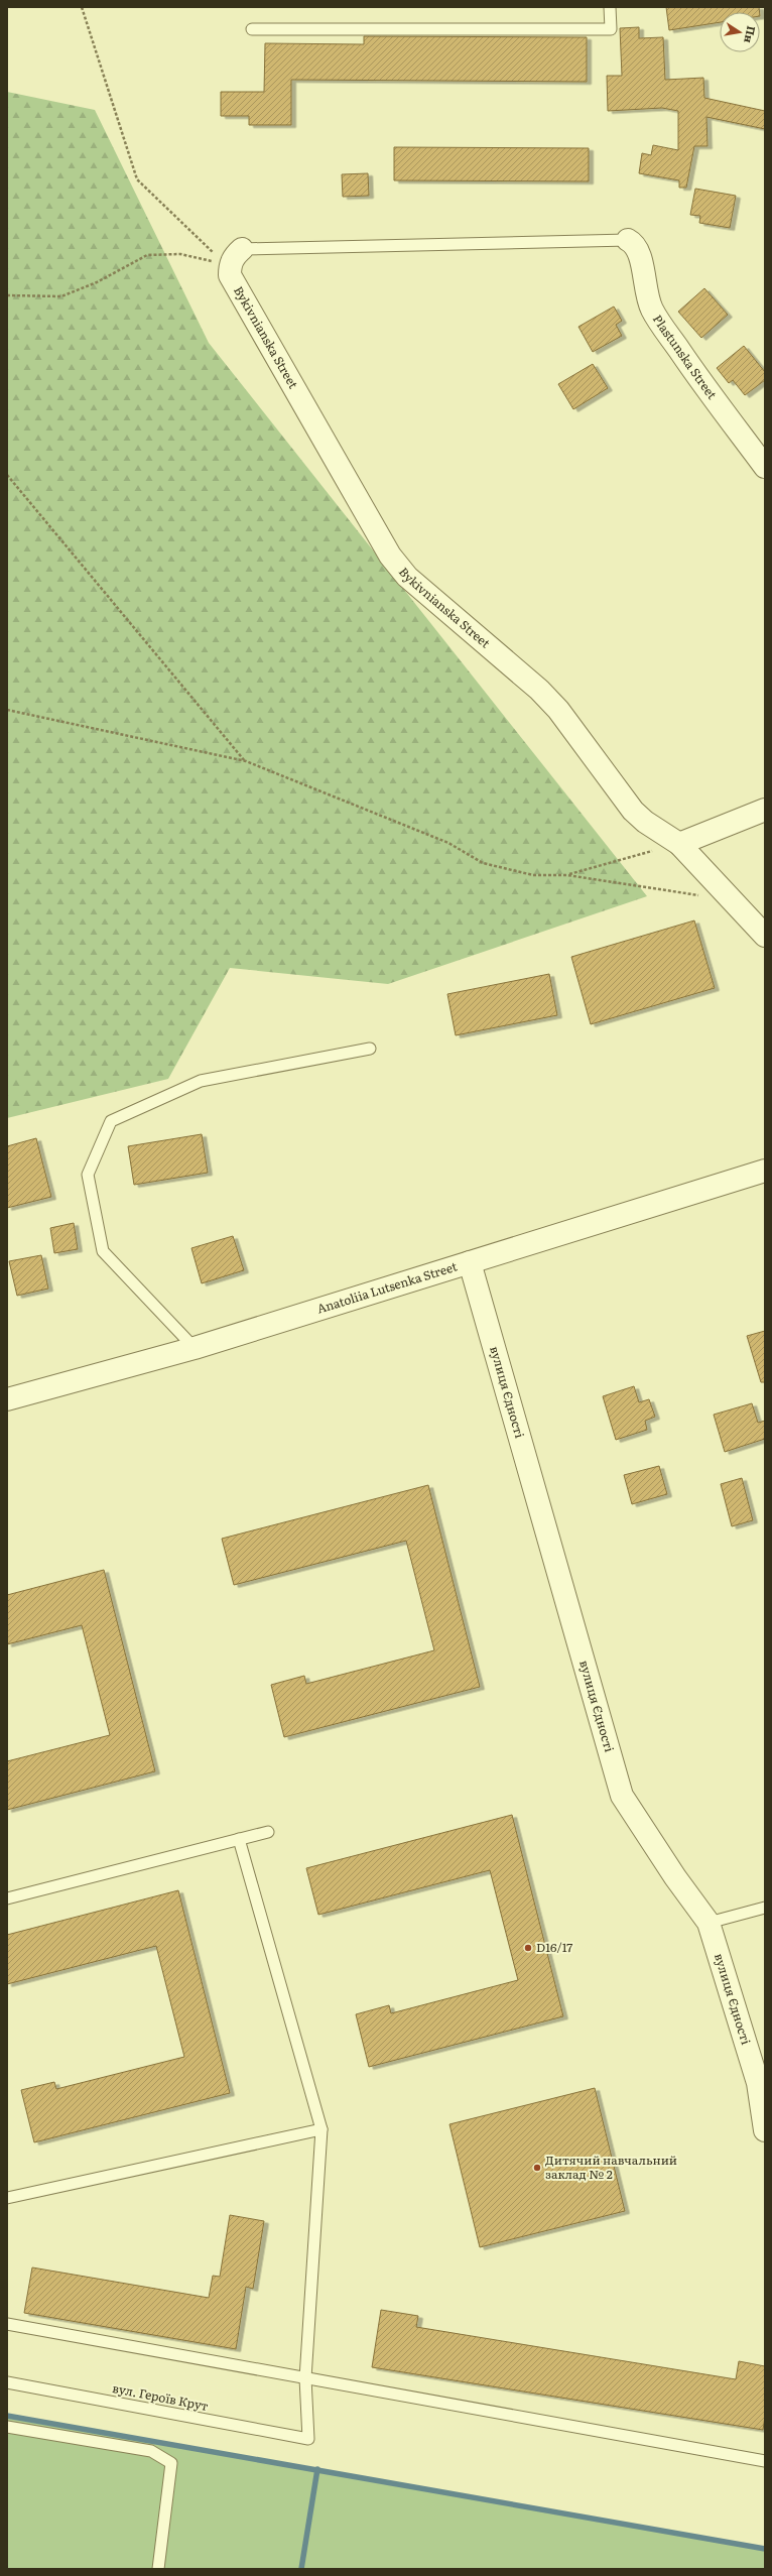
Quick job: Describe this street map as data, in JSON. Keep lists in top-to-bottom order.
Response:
{
  "streets": {
    "street": [
      "Bykivnianska Street",
      "Plastunska Street",
      "Anatoliia Lutsenka Street",
      "вулиця Єдності"
    ],
    "lane": ["вул. Героїв Крут"]
  },
  "crossings": [
    ["Anatoliia Lutsenka Street", "вулиця Єдності"]
  ],
  "places": ["D16/17", "Дитячий навчальний заклад № 2"],
  "north": "right"
}
